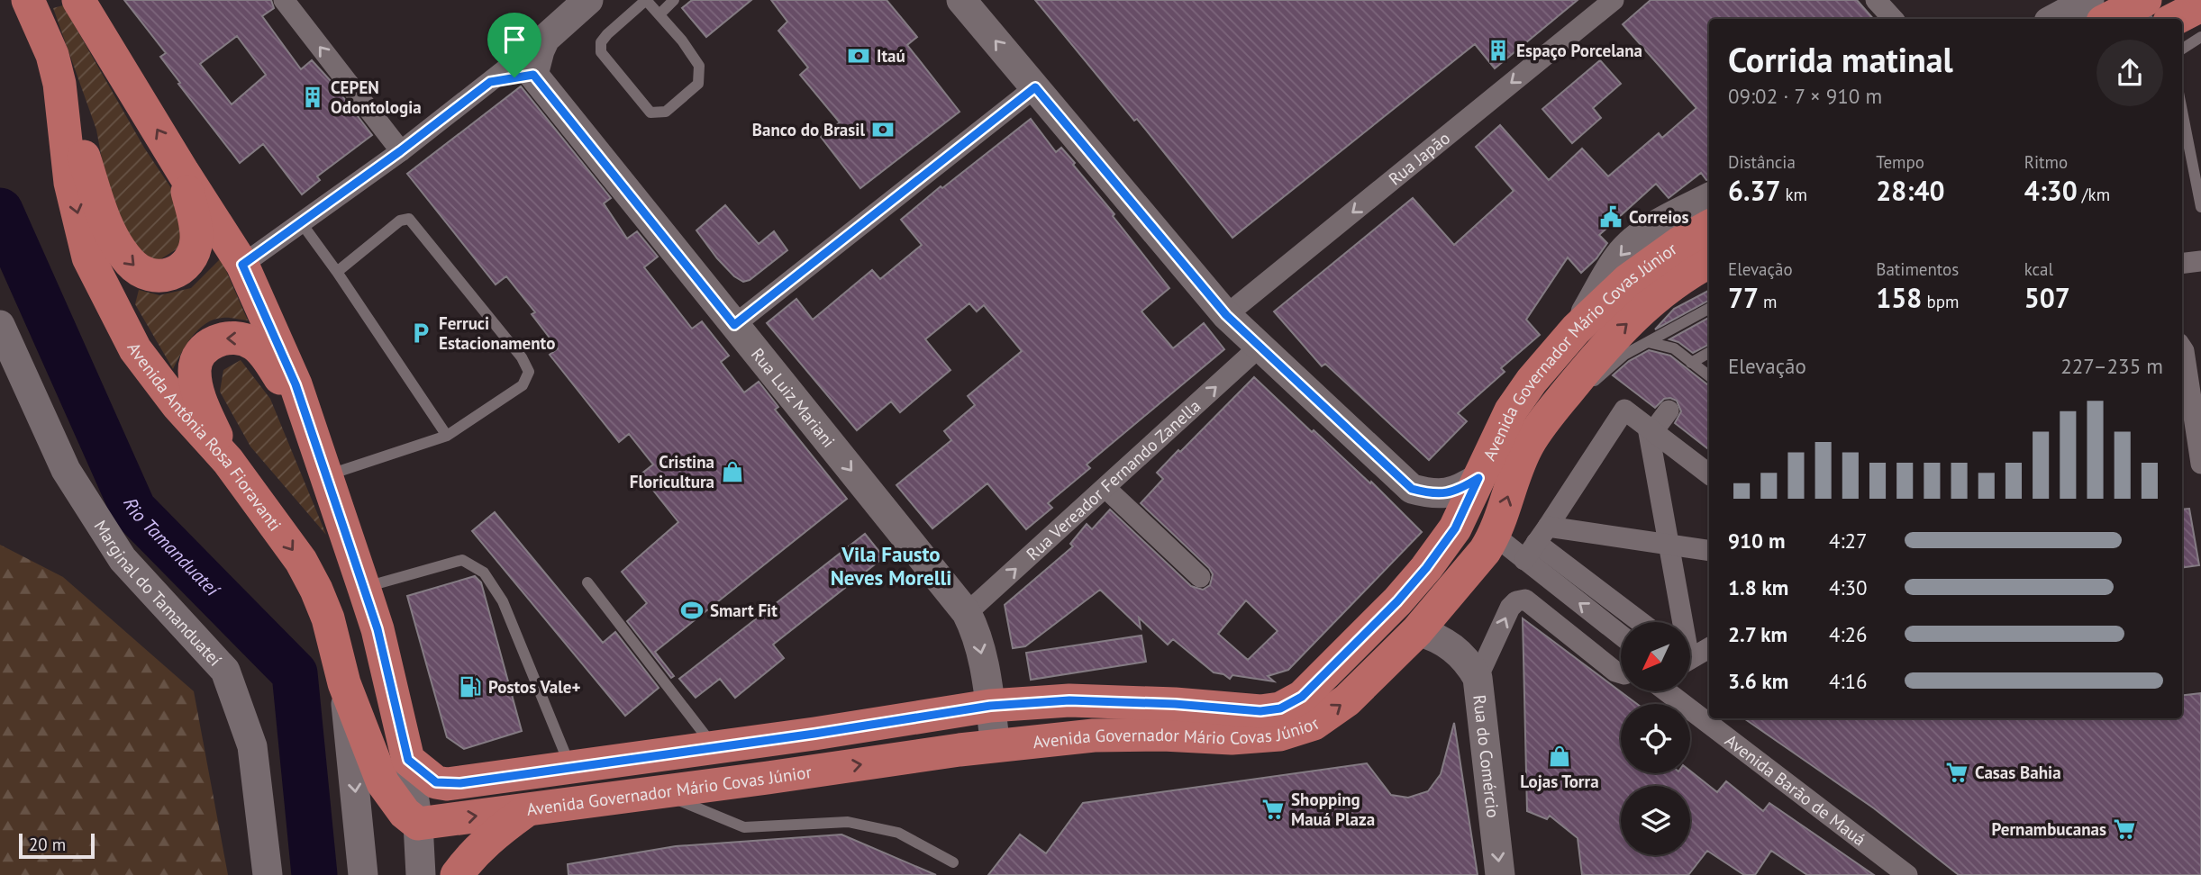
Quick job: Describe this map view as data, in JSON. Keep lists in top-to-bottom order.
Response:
{
  "streets": {
    "main road": [
      "Avenida Governador Mário Covas Júnior",
      "Rua Luiz Mariani",
      "Avenida Antônia Rosa Fioravanti",
      "Marginal do Tamanduateí",
      "Rua do Comércio"
    ],
    "street": ["Rua Japão", "Rua Vereador Fernando Zanella", "Avenida Barão de Mauá"]
  },
  "crossings": [
    ["Avenida Governador Mário Covas Júnior", "Rua Luiz Mariani"],
    ["Avenida Governador Mário Covas Júnior", "Rua do Comércio"],
    ["Rua Luiz Mariani", "Rua Vereador Fernando Zanella"]
  ],
  "one_way": [
    "Rua Japão",
    "Rua Luiz Mariani",
    "Rua Vereador Fernando Zanella",
    "Rua do Comércio"
  ],
  "districts": ["Vila Fausto Neves Morelli"],
  "water": ["Rio Tamanduateí"],
  "places": {
    "building": ["Espaço Porcelana", "CEPEN Odontologia"],
    "bank": ["Itaú", "Banco do Brasil"],
    "public building": ["Correios"],
    "parking": ["Ferruci Estacionamento"],
    "shop": ["Cristina Floricultura", "Lojas Torra"],
    "sports": ["Smart Fit"],
    "fuel station": ["Postos Vale+"],
    "supermarket": ["Casas Bahia", "Shopping Mauá Plaza", "Pernambucanas"]
  },
  "scale_bar": "20 m",
  "north": "bottom left",
  "page": {
    "heading": ["Corrida matinal", "09:02 · 7 × 910 m"],
    "stats": [
      ["Distância", "6.37 km"],
      ["Tempo", "28:40"],
      ["Ritmo", "4:30 /km"],
      ["Elevação", "77 m"],
      ["Batimentos", "158 bpm"],
      ["kcal", "507"]
    ],
    "chart": ["Elevação", "227–235 m"],
    "list": [
      {
        "name": "910 m",
        "note": "4:27"
      },
      {
        "name": "1.8 km",
        "note": "4:30"
      },
      {
        "name": "2.7 km",
        "note": "4:26"
      },
      {
        "name": "3.6 km",
        "note": "4:16"
      }
    ],
    "scale": "20 m"
  }
}
